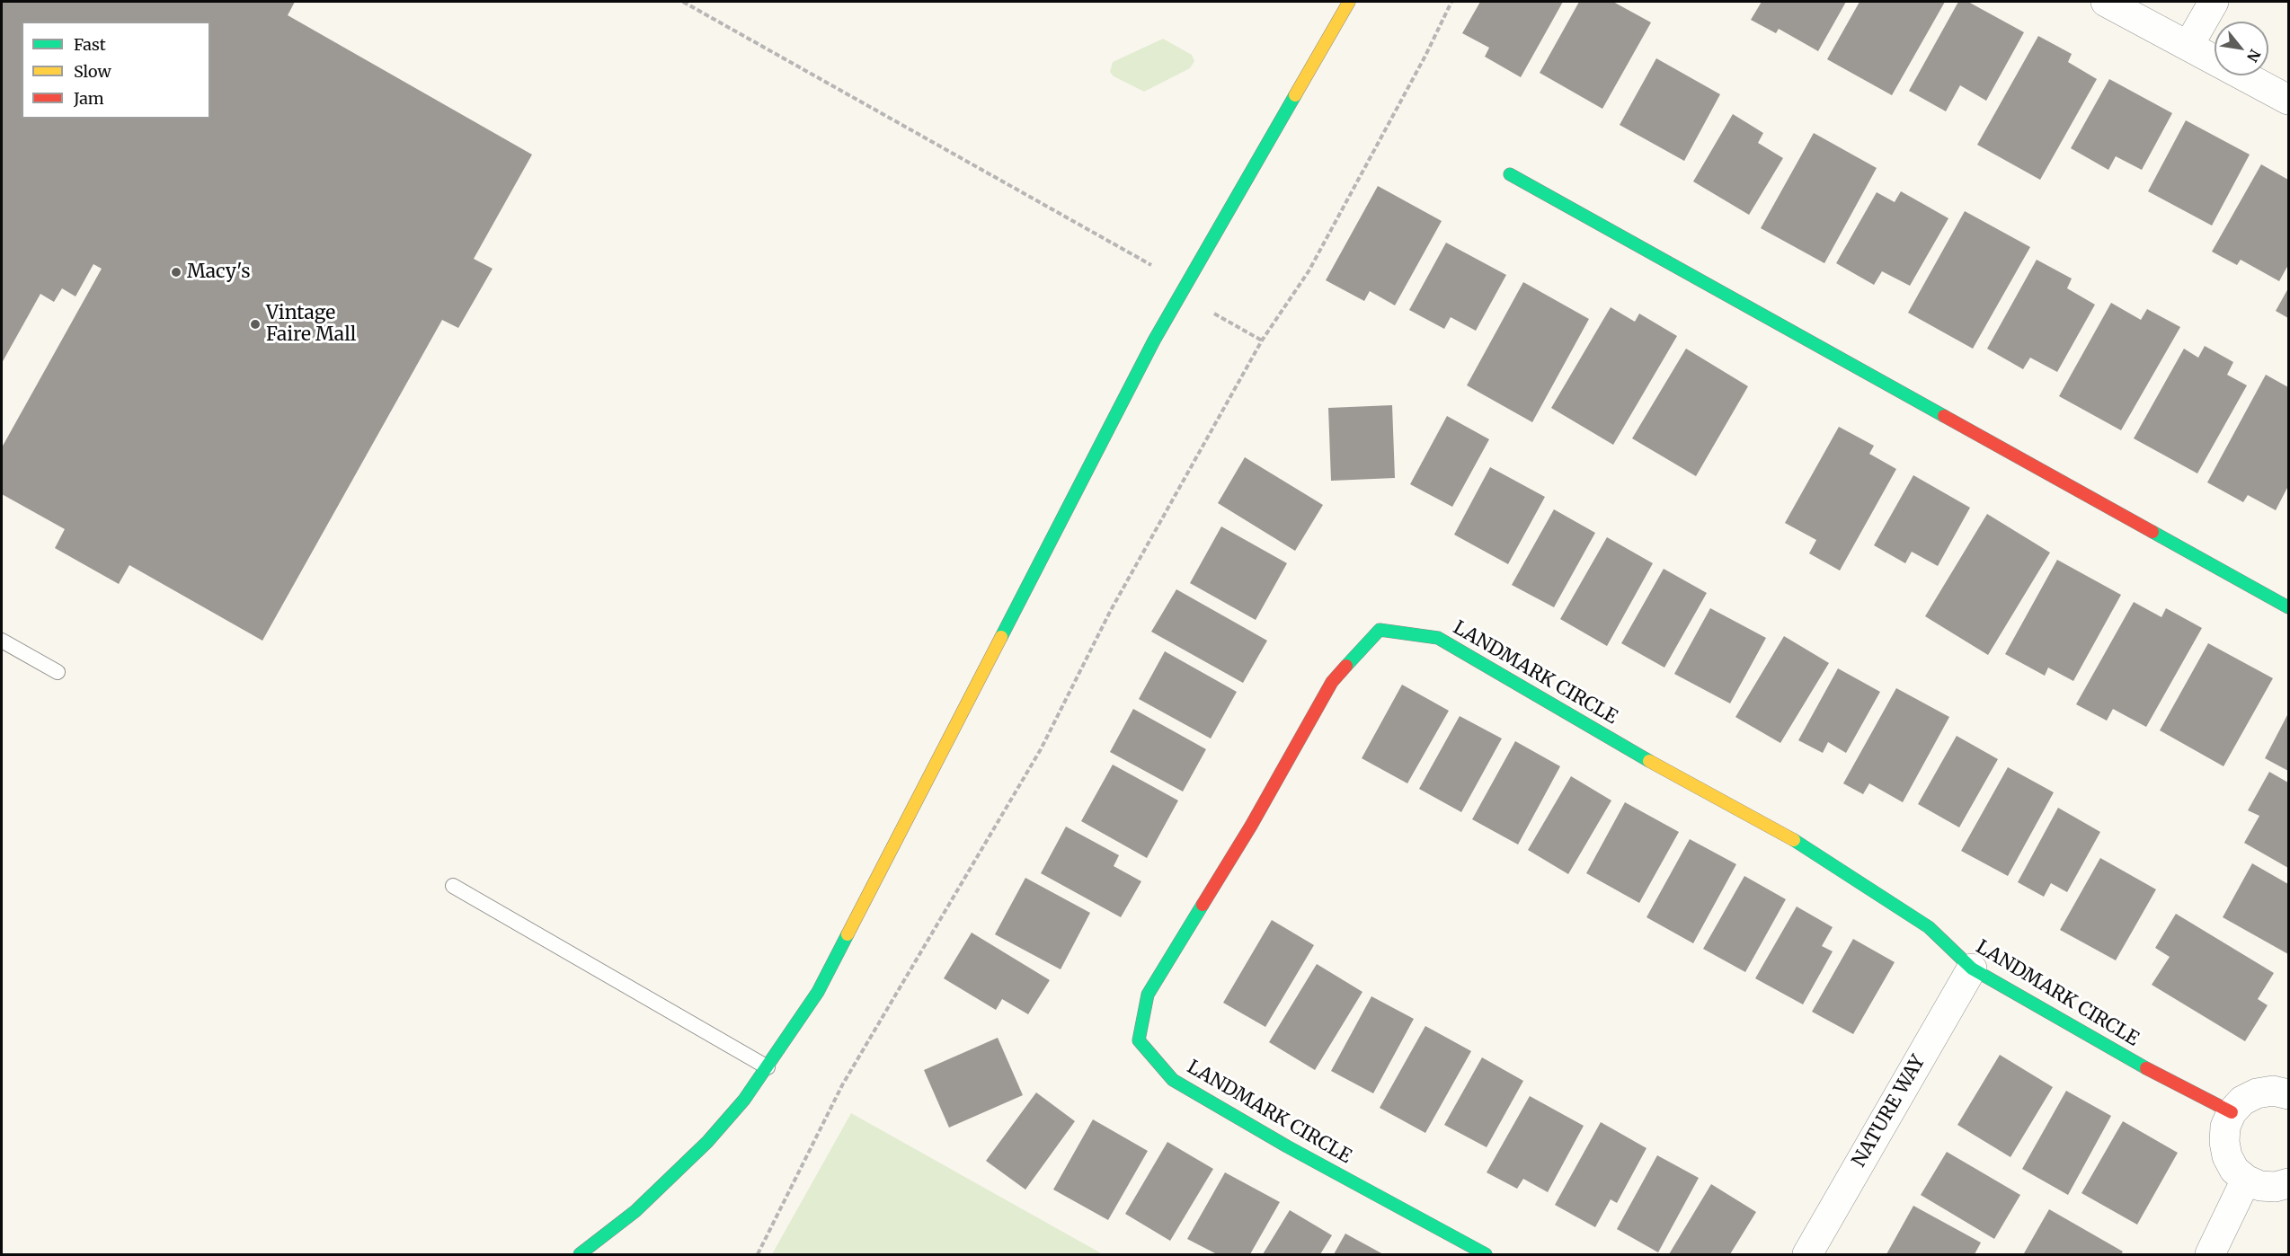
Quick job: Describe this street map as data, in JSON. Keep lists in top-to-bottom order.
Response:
{
  "streets": {
    "street": ["LANDMARK CIRCLE", "NATURE WAY"]
  },
  "crossings": [
    ["LANDMARK CIRCLE", "NATURE WAY"]
  ],
  "places": ["Macy's", "Vintage Faire Mall"],
  "legend": ["Fast", "Slow", "Jam"],
  "north": "bottom right"
}
